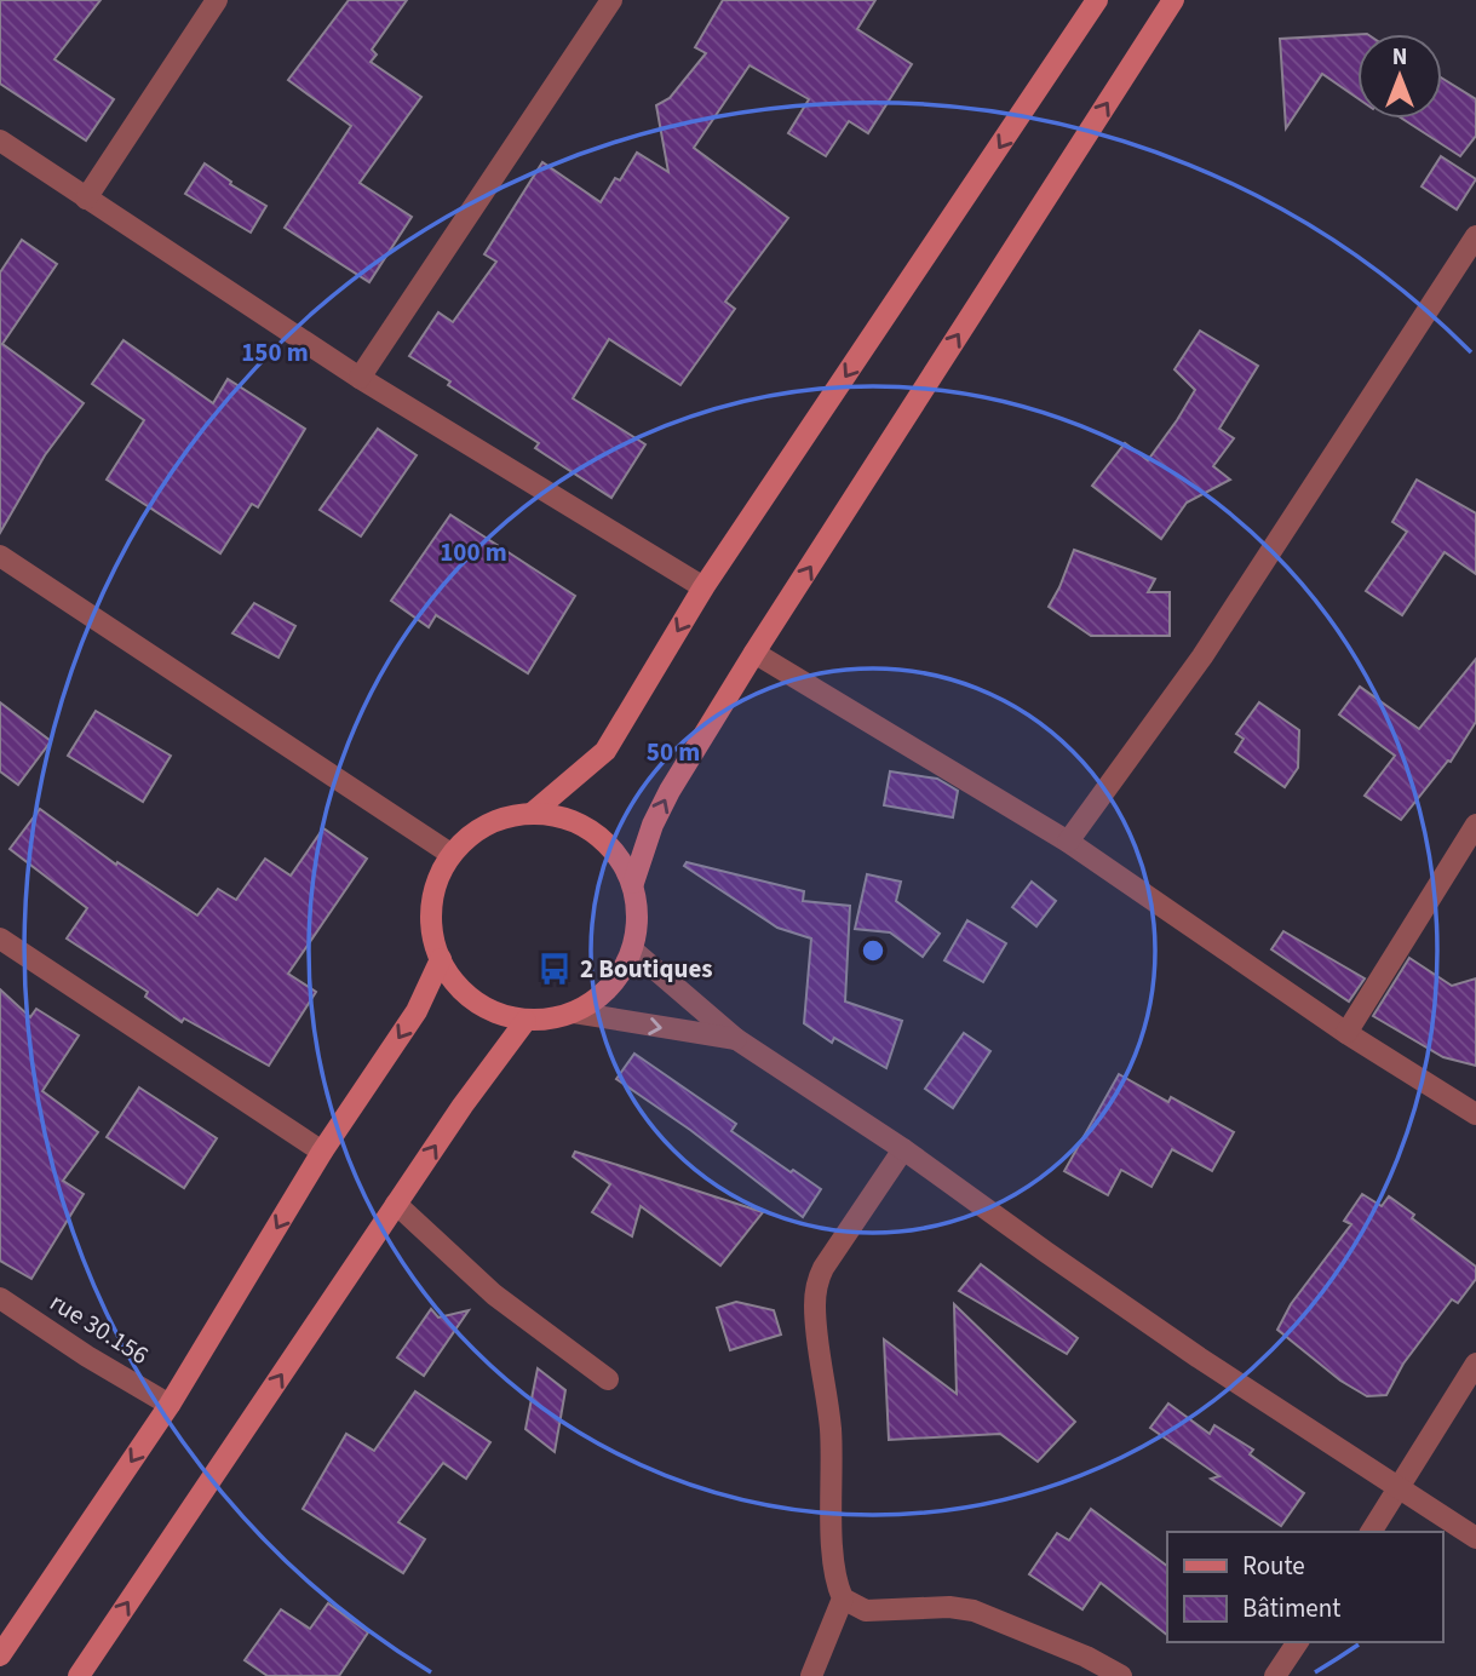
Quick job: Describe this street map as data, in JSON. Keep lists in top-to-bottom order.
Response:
{
  "streets": {
    "street": ["rue 30.156"]
  },
  "places": {
    "bus stop": ["2 Boutiques"]
  },
  "legend": ["Route", "Bâtiment"],
  "north": "top",
  "rings": ["150 m", "100 m", "50 m"]
}
